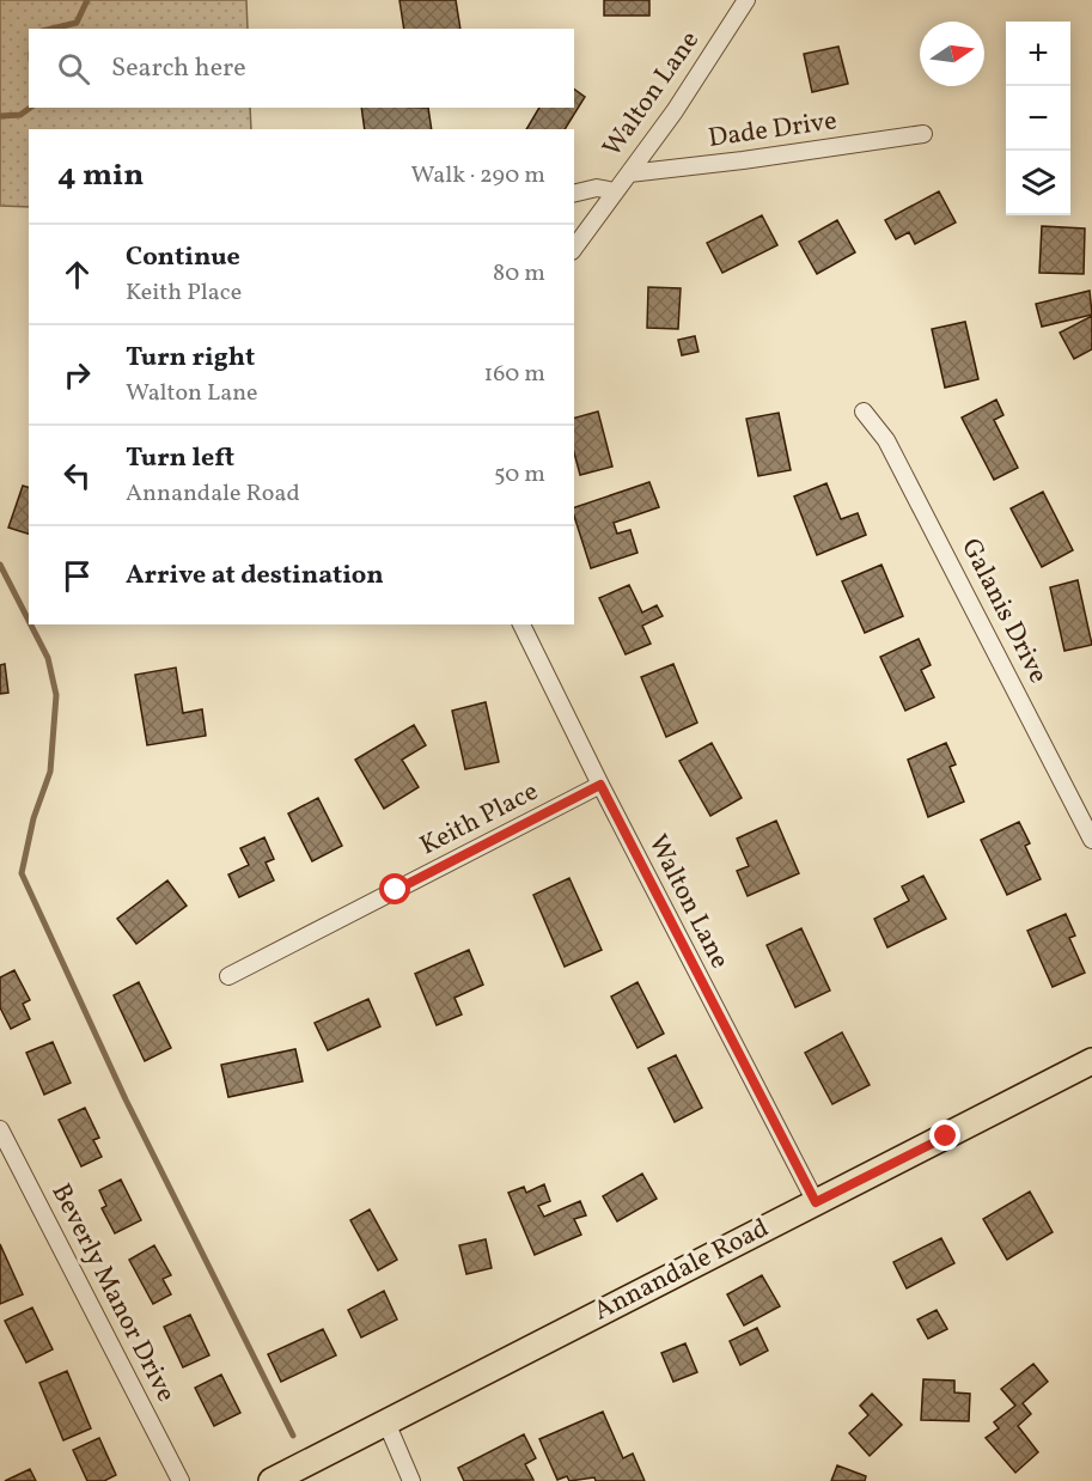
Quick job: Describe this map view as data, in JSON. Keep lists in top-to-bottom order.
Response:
{
  "streets": {
    "main road": ["Annandale Road"],
    "street": [
      "Walton Lane",
      "Dade Drive",
      "Galanis Drive",
      "Keith Place",
      "Beverly Manor Drive"
    ]
  },
  "crossings": [
    ["Walton Lane", "Dade Drive"],
    ["Walton Lane", "Keith Place"],
    ["Walton Lane", "Annandale Road"]
  ],
  "north": "right",
  "page": {
    "map_buttons": ["+", "−"],
    "search": "Search here",
    "heading": ["4 min", "Walk · 290 m"],
    "list": [
      ["Continue", "Keith Place", "80 m"],
      ["Turn right", "Walton Lane", "160 m"],
      ["Turn left", "Annandale Road", "50 m"],
      "Arrive at destination"
    ]
  }
}
